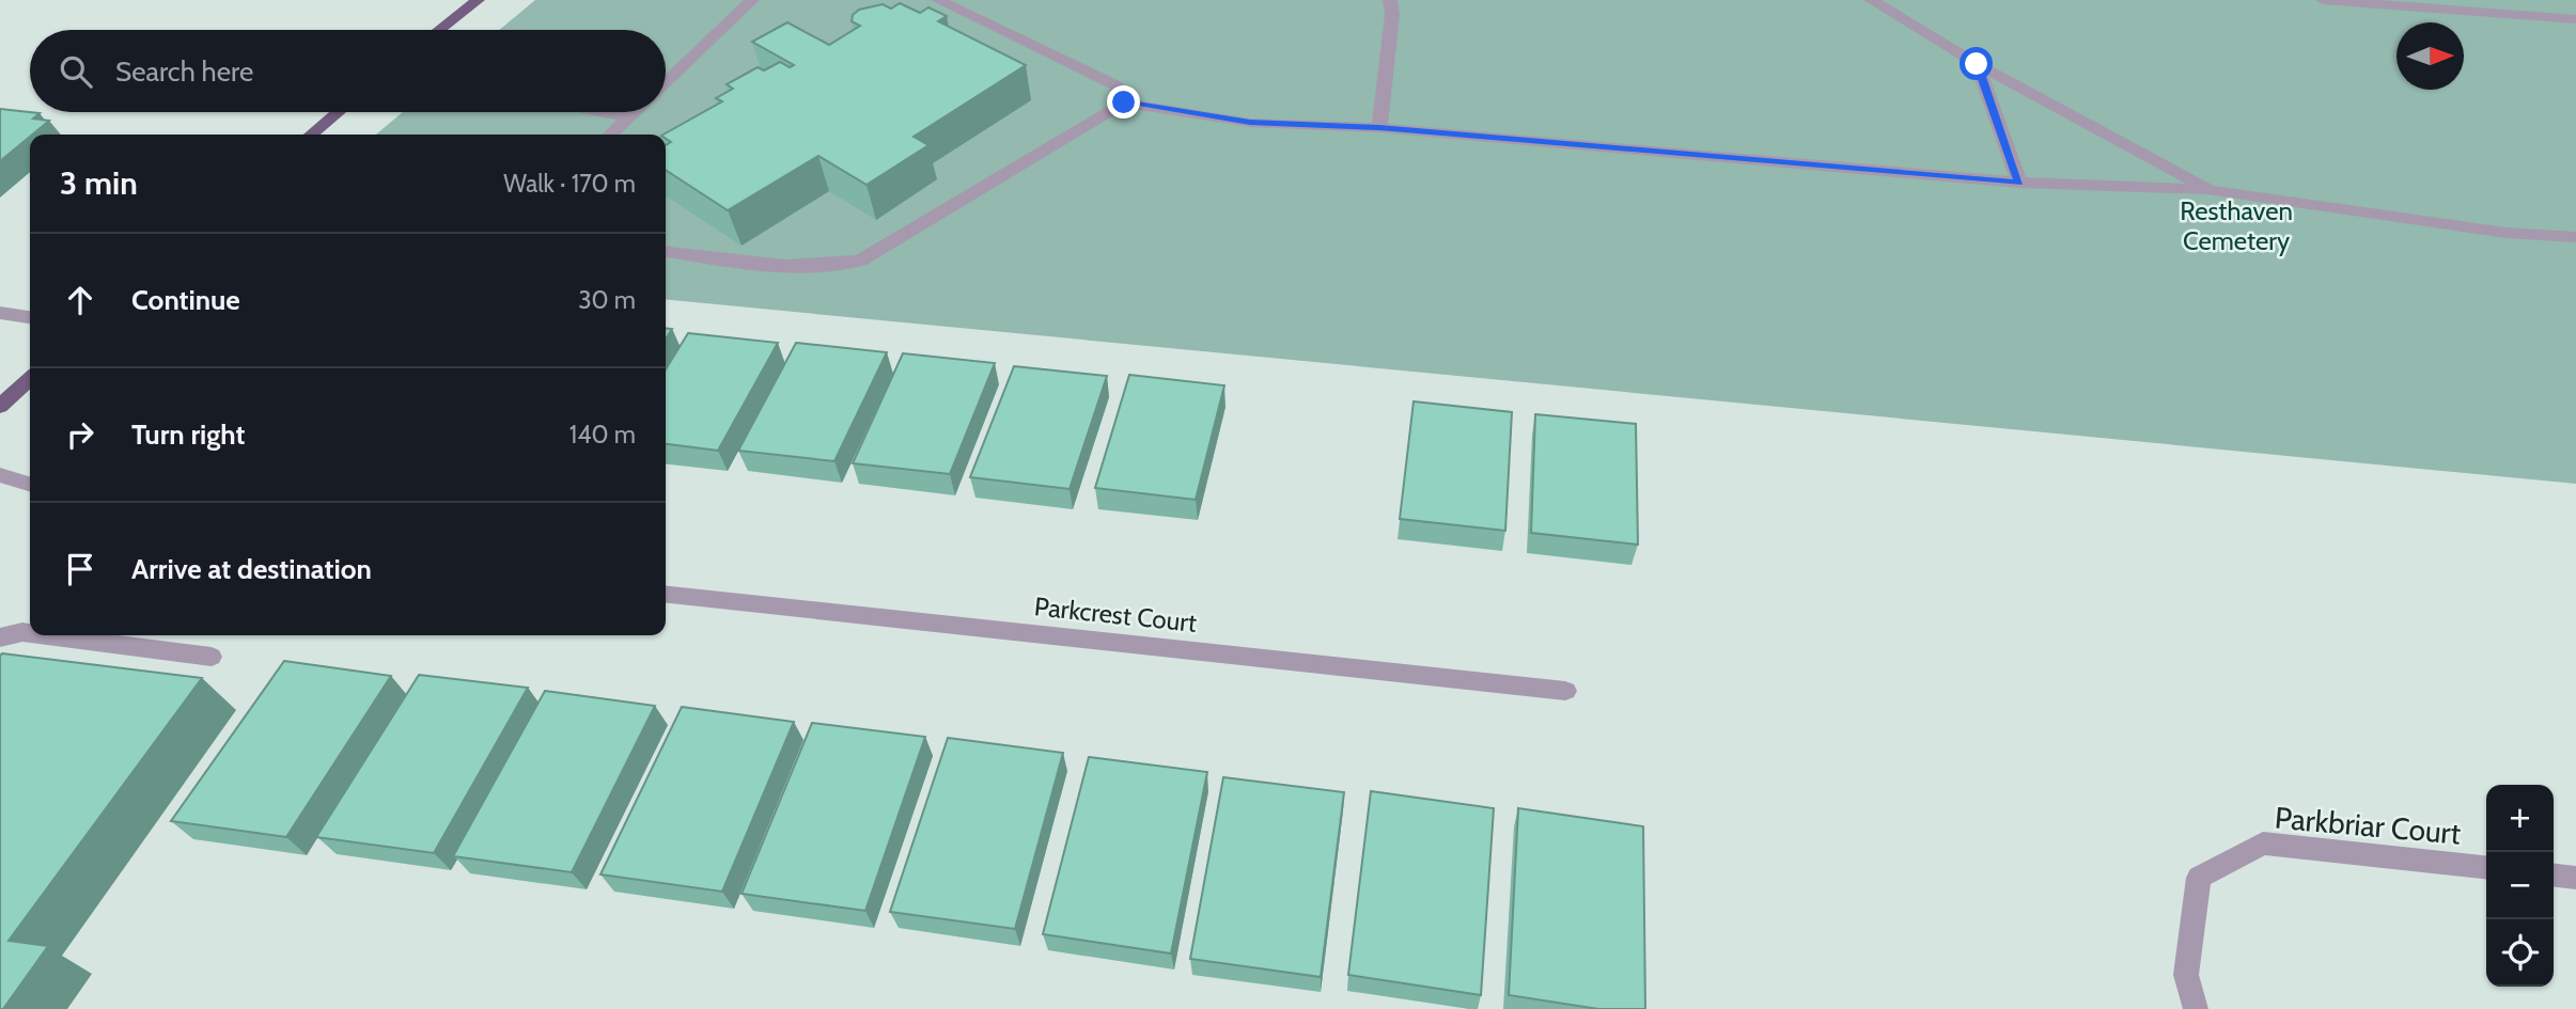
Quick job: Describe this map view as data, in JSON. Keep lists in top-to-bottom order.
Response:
{
  "streets": {
    "street": ["Parkcrest Court", "Parkbriar Court"]
  },
  "parks": ["Resthaven Cemetery"],
  "north": "right",
  "page": {
    "search": "Search here",
    "heading": ["3 min", "Walk · 170 m"],
    "list": [
      ["Continue", "30 m"],
      ["Turn right", "140 m"],
      "Arrive at destination"
    ],
    "map_buttons": ["+", "−"]
  }
}
